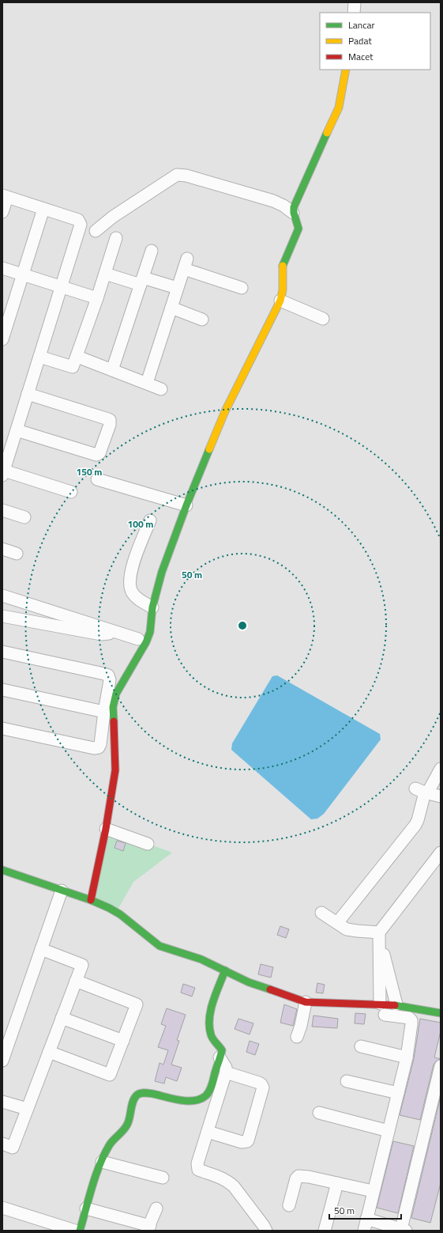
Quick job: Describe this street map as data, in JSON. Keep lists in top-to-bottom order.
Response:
{
  "legend": ["Lancar", "Padat", "Macet"],
  "scale_bar": "50 m",
  "rings": ["150 m", "100 m", "50 m"]
}
